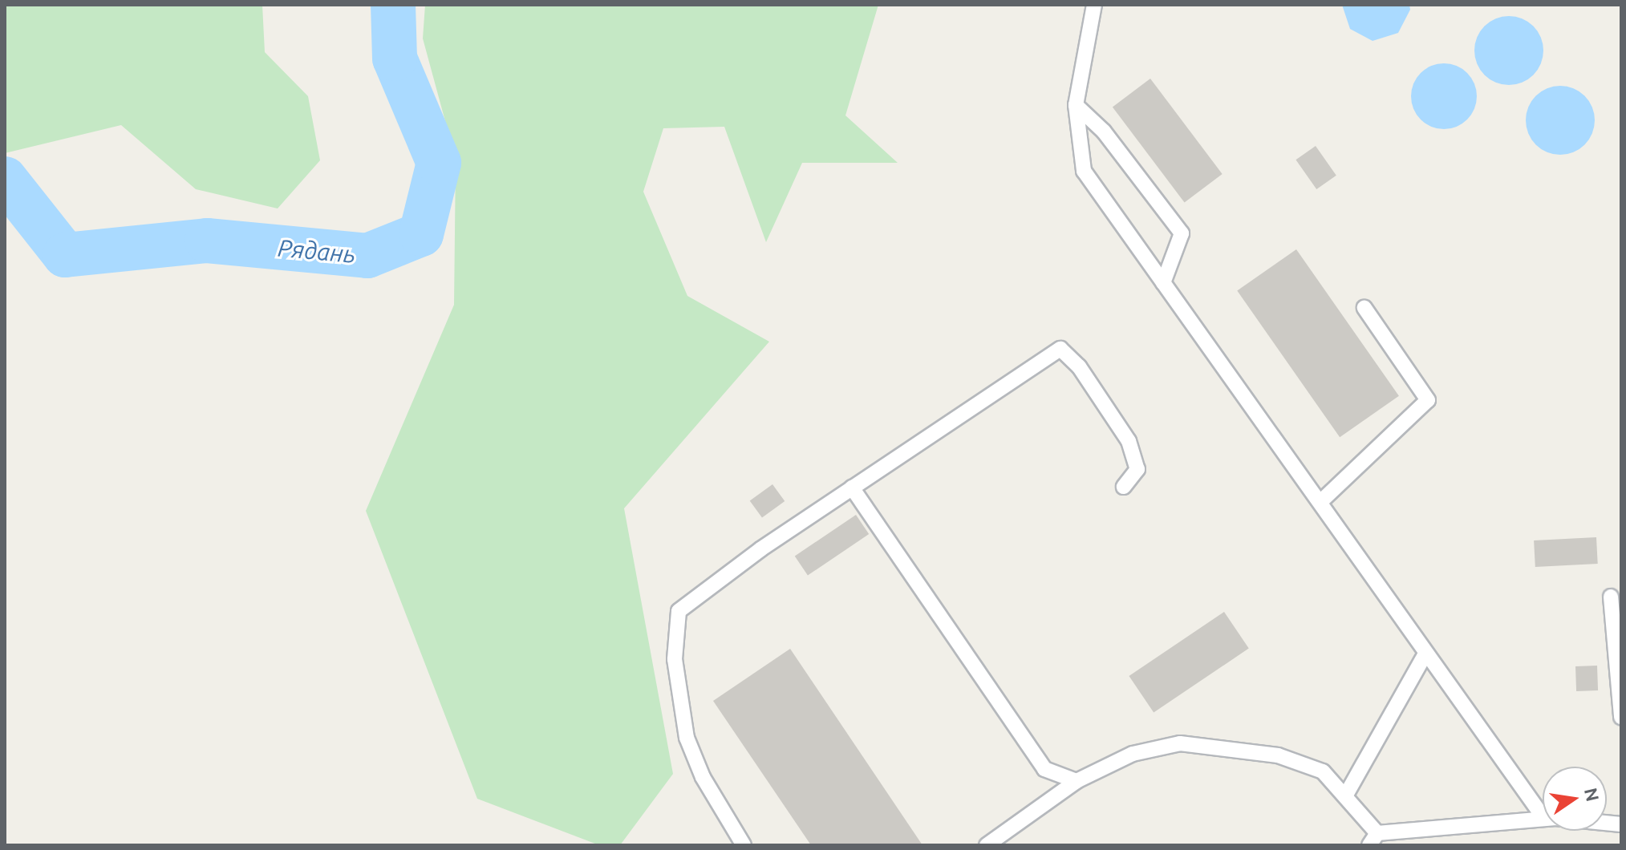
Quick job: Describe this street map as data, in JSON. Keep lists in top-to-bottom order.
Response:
{
  "water": ["Рядань"],
  "north": "right"
}
